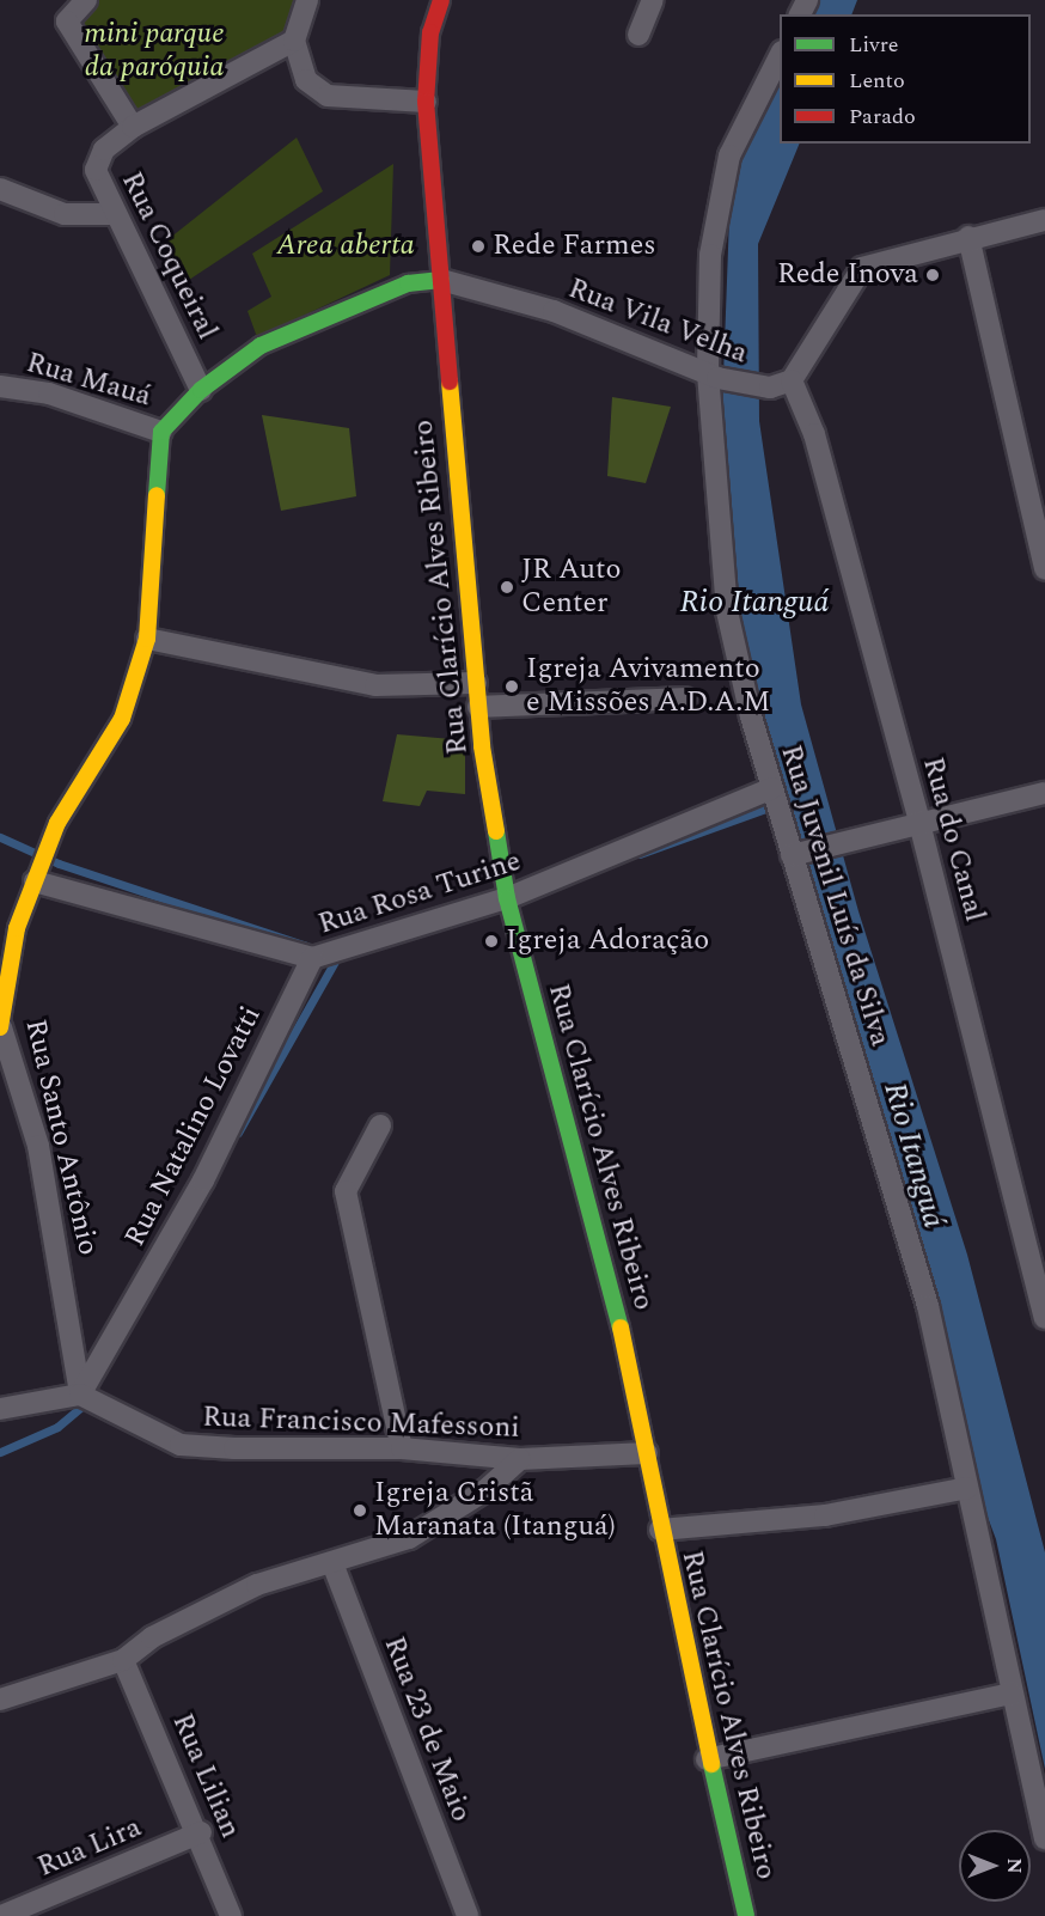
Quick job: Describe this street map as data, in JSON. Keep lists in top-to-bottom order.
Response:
{
  "streets": {
    "street": [
      "Rua Coqueiral",
      "Rua Vila Velha",
      "Rua Mauá",
      "Rua Clarício Alves Ribeiro",
      "Rua do Canal",
      "Rua Rosa Turine",
      "Rua Juvenil Luís da Silva",
      "Rua Natalino Lovatti",
      "Rua Santo Antônio",
      "Rua Francisco Mafessoni",
      "Rua 23 de Maio",
      "Rua Lilian",
      "Rua Lira"
    ]
  },
  "crossings": [
    ["Rua Vila Velha", "Rua Clarício Alves Ribeiro"],
    ["Rua Vila Velha", "Rua do Canal"],
    ["Rua Vila Velha", "Rua Juvenil Luís da Silva"],
    ["Rua Mauá", "Rua Santo Antônio"],
    ["Rua Clarício Alves Ribeiro", "Rua Rosa Turine"],
    ["Rua Clarício Alves Ribeiro", "Rua Francisco Mafessoni"],
    ["Rua Rosa Turine", "Rua Juvenil Luís da Silva"],
    ["Rua Rosa Turine", "Rua Natalino Lovatti"],
    ["Rua Rosa Turine", "Rua Santo Antônio"],
    ["Rua Natalino Lovatti", "Rua Santo Antônio"],
    ["Rua Natalino Lovatti", "Rua Francisco Mafessoni"],
    ["Rua Santo Antônio", "Rua Francisco Mafessoni"],
    ["Rua Lilian", "Rua Lira"]
  ],
  "water": ["Rio Itanguá"],
  "parks": ["mini parque da paróquia", "Area aberta"],
  "places": [
    "Rede Farmes",
    "Rede Inova",
    "JR Auto Center",
    "Igreja Avivamento e Missões A.D.A.M",
    "Igreja Adoração",
    "Igreja Cristã Maranata (Itanguá)"
  ],
  "legend": ["Livre", "Lento", "Parado"],
  "north": "right"
}
